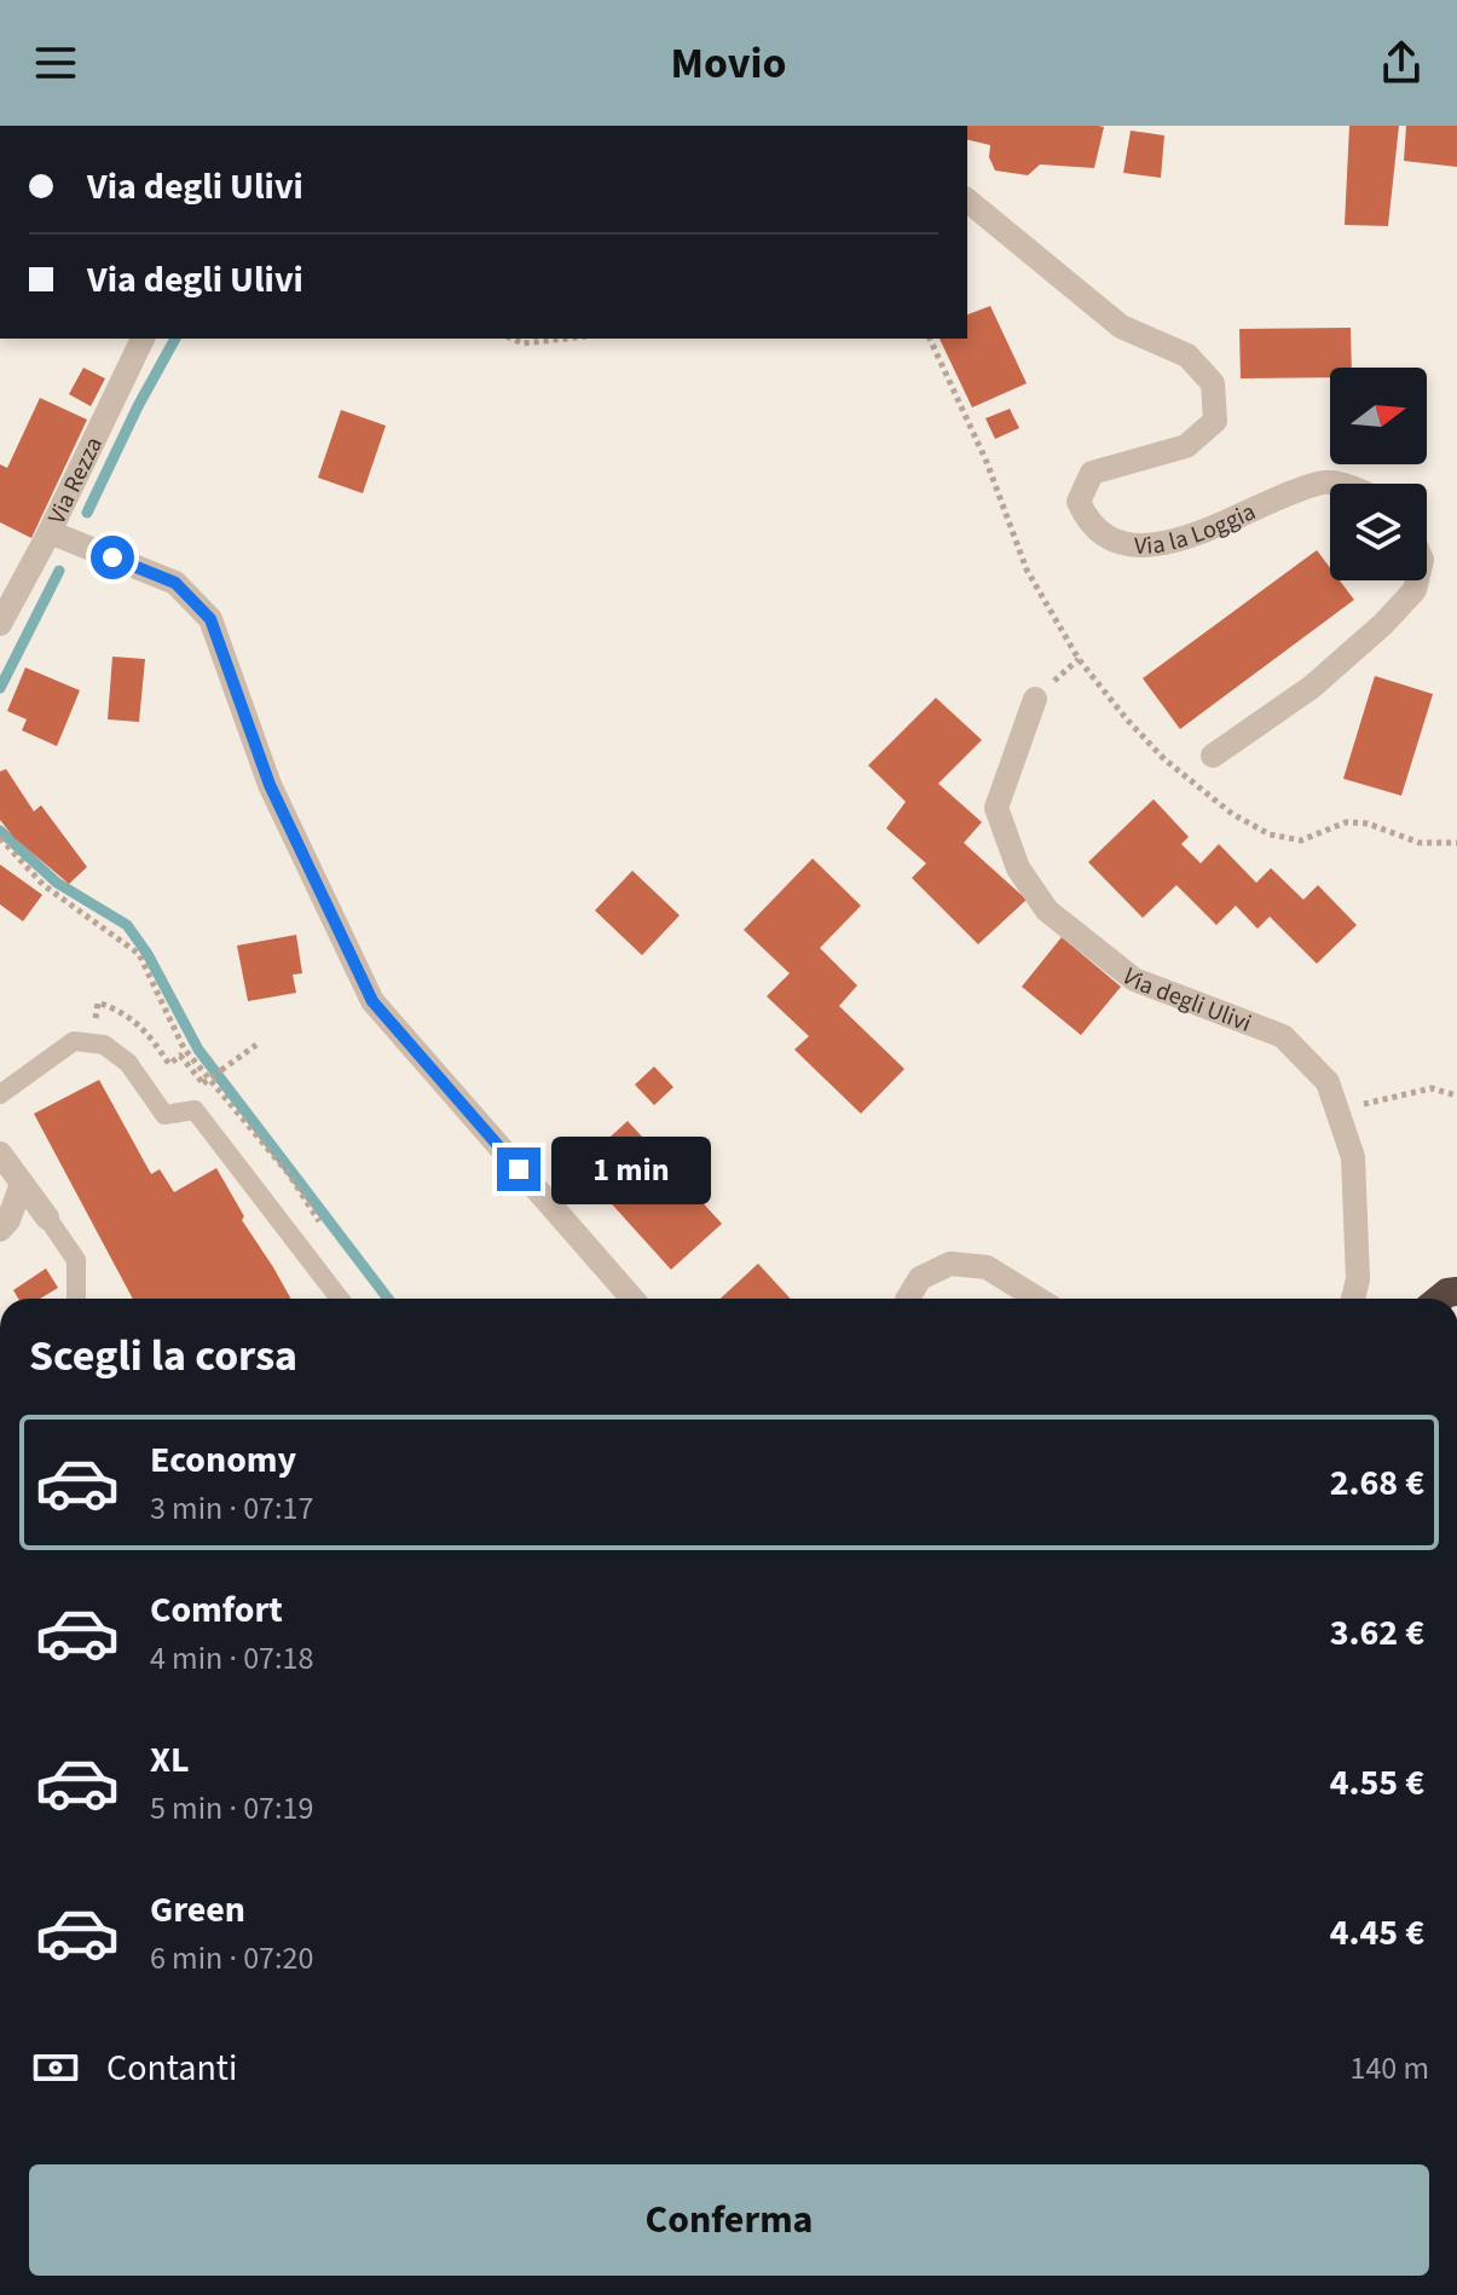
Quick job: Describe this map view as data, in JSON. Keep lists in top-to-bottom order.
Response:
{
  "streets": {
    "street": ["Via Rezza", "Via la Loggia", "Via degli Ulivi"]
  },
  "north": "right",
  "page": {
    "header": "Movio",
    "banner": ["Via degli Ulivi", "Via degli Ulivi"],
    "bubble": "1 min",
    "heading": "Scegli la corsa",
    "list": [
      {
        "name": "Economy",
        "note": "3 min · 07:17",
        "value": "2.68 €"
      },
      {
        "name": "Comfort",
        "note": "4 min · 07:18",
        "value": "3.62 €"
      },
      {
        "name": "XL",
        "note": "5 min · 07:19",
        "value": "4.55 €"
      },
      {
        "name": "Green",
        "note": "6 min · 07:20",
        "value": "4.45 €"
      }
    ],
    "pay": ["Contanti", "140 m"],
    "buttons": "Conferma"
  }
}
